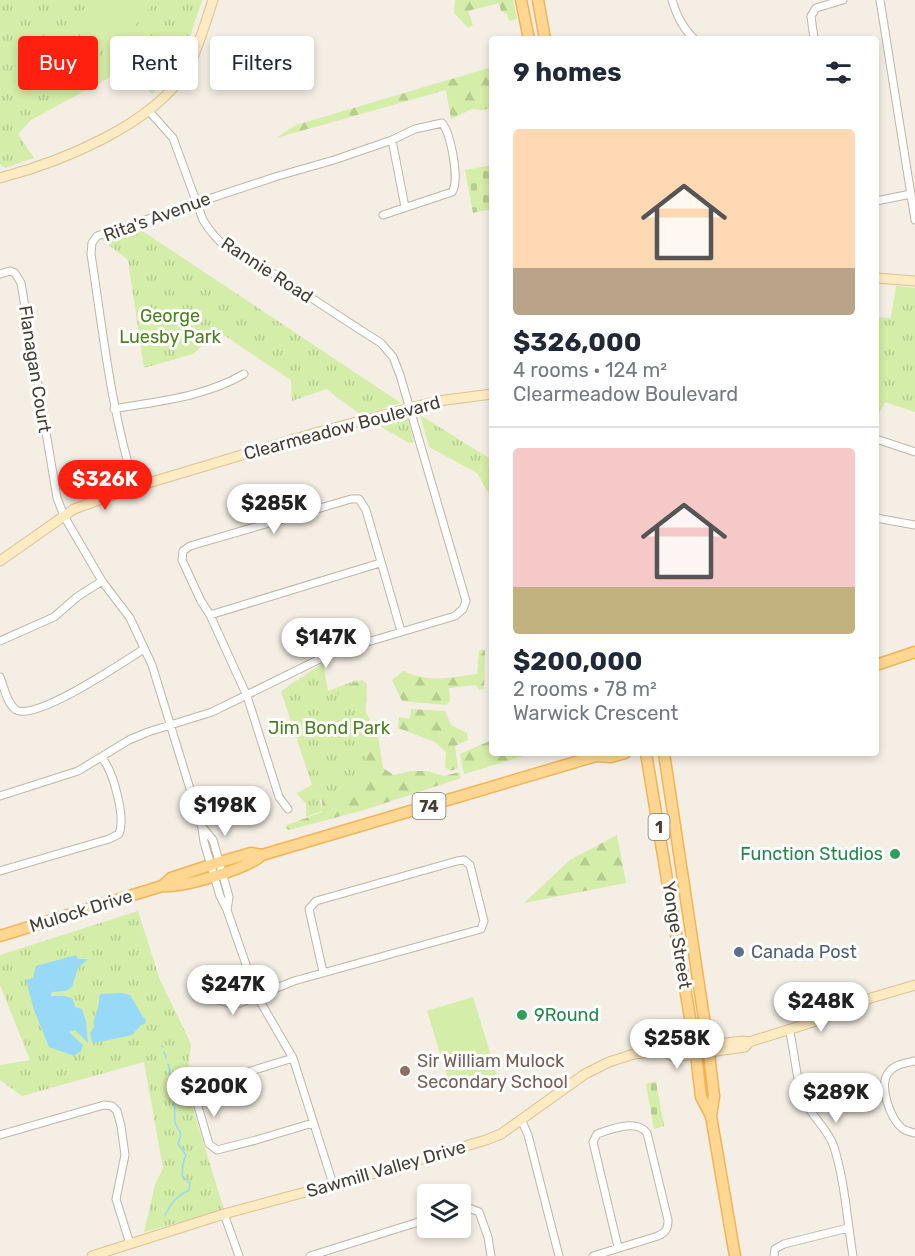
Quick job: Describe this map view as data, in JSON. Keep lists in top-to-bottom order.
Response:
{
  "streets": {
    "main road": [
      "74",
      "1",
      "Mulock Drive",
      "Yonge Street"
    ],
    "street": [
      "Rita's Avenue",
      "Rannie Road",
      "Flanagan Court",
      "Clearmeadow Boulevard",
      "Sawmill Valley Drive"
    ]
  },
  "crossings": [
    ["Rita's Avenue", "Rannie Road"],
    ["Rita's Avenue", "Clearmeadow Boulevard"],
    ["Rannie Road", "Clearmeadow Boulevard"],
    ["Flanagan Court", "Clearmeadow Boulevard"],
    ["Yonge Street", "Sawmill Valley Drive"]
  ],
  "parks": ["George Luesby Park", "Jim Bond Park"],
  "places": [
    "Function Studios",
    "Canada Post",
    "9Round",
    "Sir William Mulock Secondary School"
  ],
  "page": {
    "chip": ["Buy", "Rent", "Filters"],
    "heading": "9 homes",
    "list": [
      {
        "name": "$326,000",
        "note": "4 rooms · 124 m² · Clearmeadow Boulevard"
      },
      {
        "name": "$200,000",
        "note": "2 rooms · 78 m² · Warwick Crescent"
      }
    ],
    "price": [
      "$326K",
      "$285K",
      "$147K",
      "$198K",
      "$247K",
      "$248K",
      "$258K",
      "$200K",
      "$289K"
    ]
  }
}
